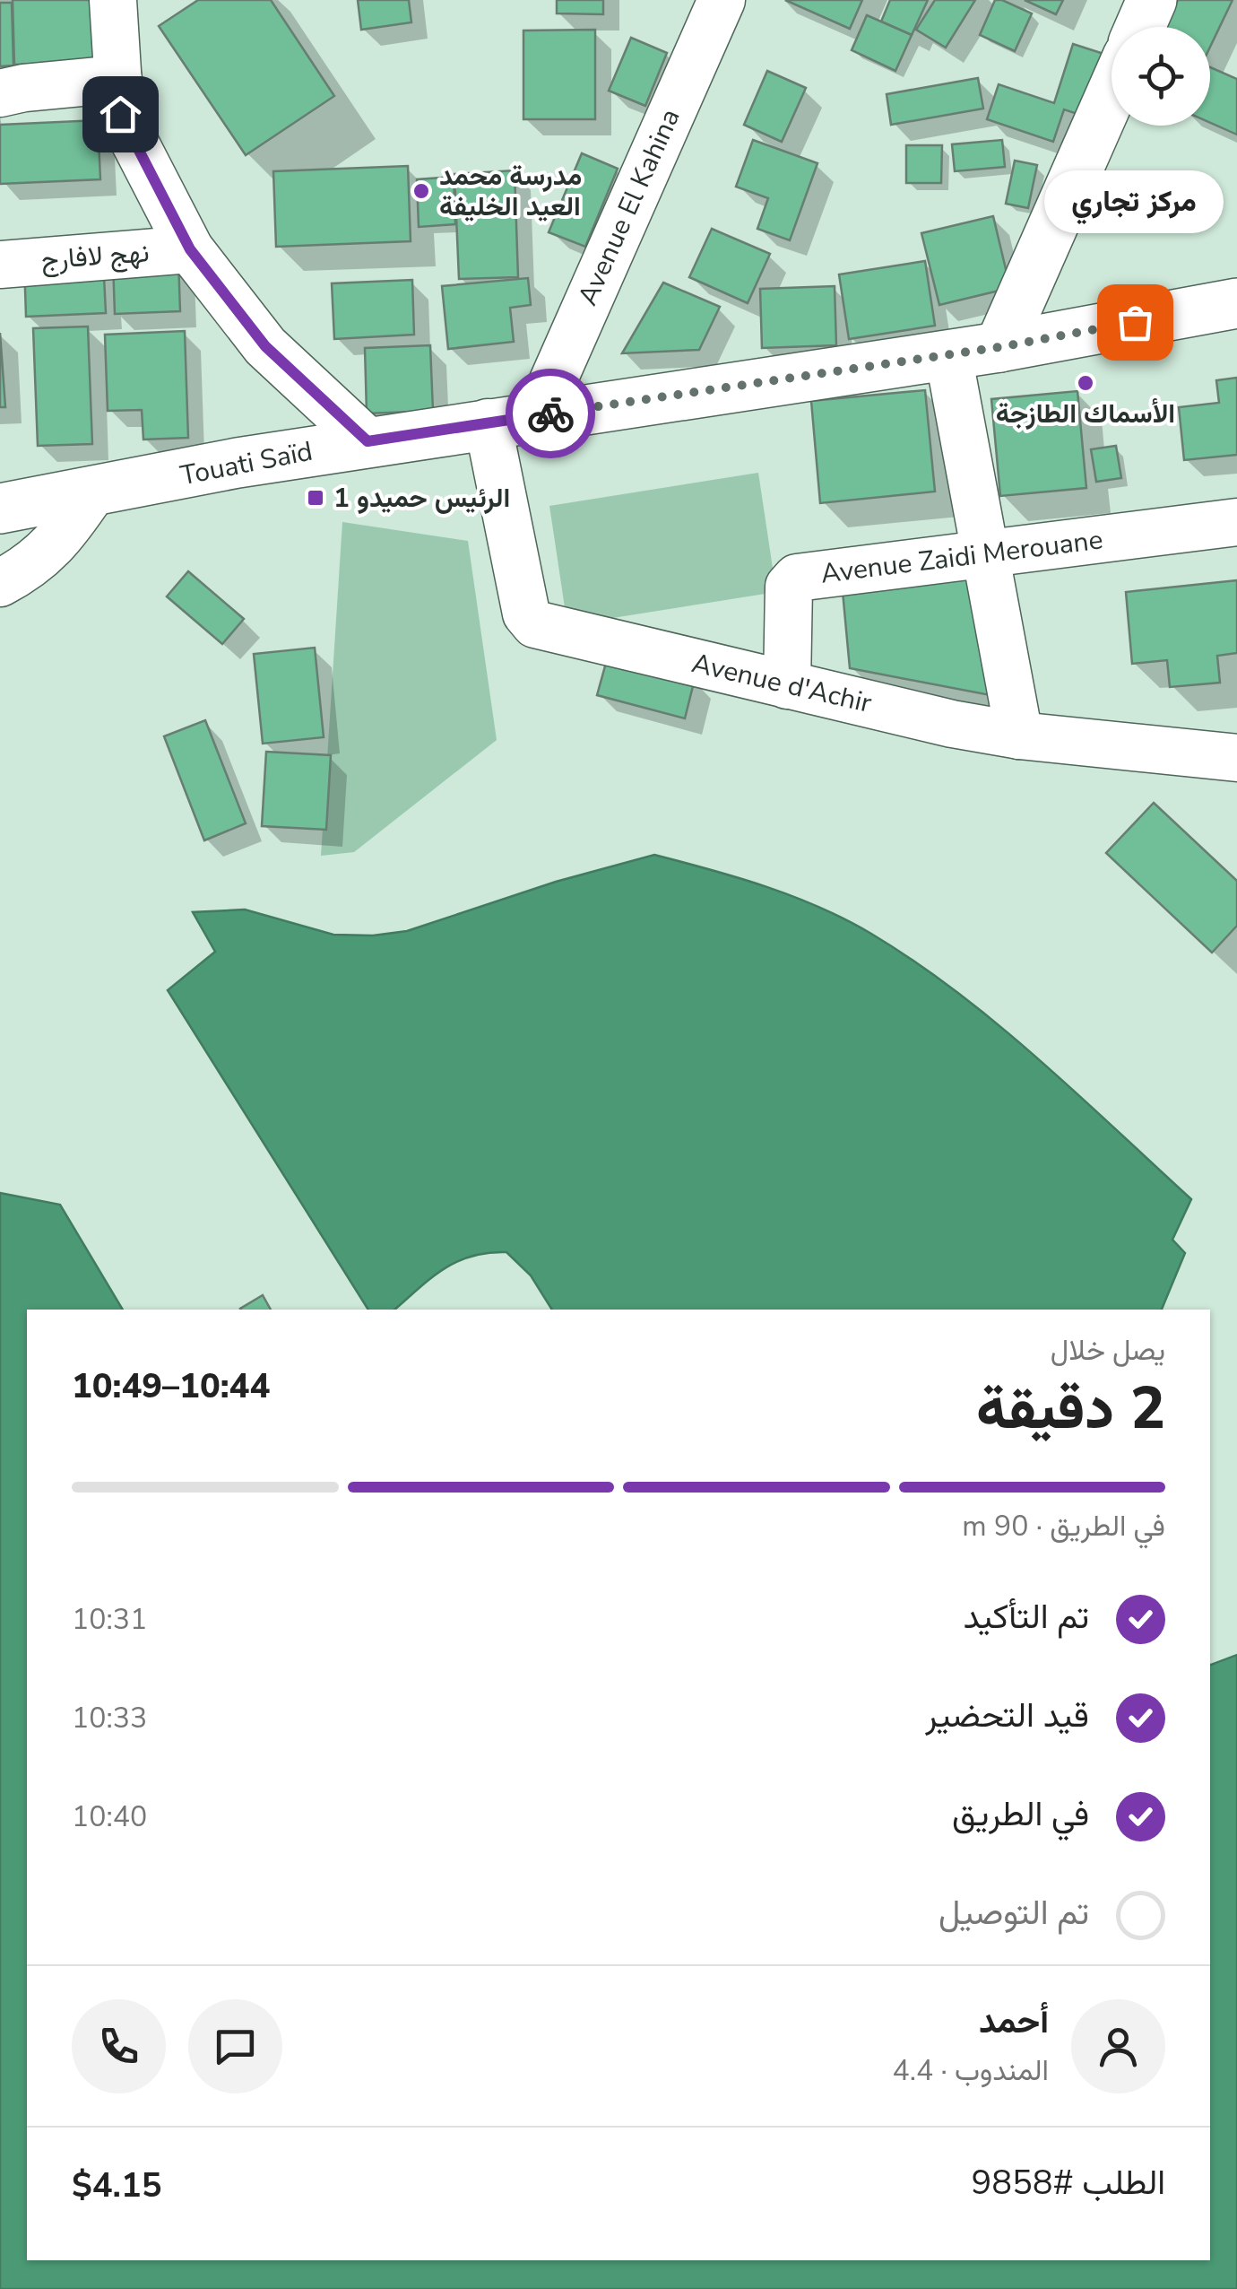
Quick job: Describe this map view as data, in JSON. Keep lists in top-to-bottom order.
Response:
{
  "streets": {
    "main road": ["Touati Saïd"],
    "street": [
      "Avenue El Kahina",
      "نهج لافارج",
      "Avenue Zaidi Merouane",
      "Avenue d'Achir"
    ]
  },
  "crossings": [
    ["Avenue El Kahina", "Touati Saïd"],
    ["Touati Saïd", "Avenue d'Achir"],
    ["Avenue Zaidi Merouane", "Avenue d'Achir"]
  ],
  "places": {
    "other": ["مدرسة محمد العيد الخليفة", "مركز تجاري", "الأسماك الطازجة"],
    "transit": ["الرئيس حميدو 1"]
  },
  "page": {
    "bubble": "مركز تجاري",
    "heading": ["2 دقيقة", "يصل خلال", "10:44–10:49"],
    "panel": [
      "أحمد",
      "المندوب · 4.4",
      "الطلب #9858",
      "$4.15"
    ],
    "bar": "في الطريق · 90 m",
    "list": [
      ["تم التأكيد", "10:31"],
      ["قيد التحضير", "10:33"],
      ["في الطريق", "10:40"],
      "تم التوصيل"
    ]
  }
}
